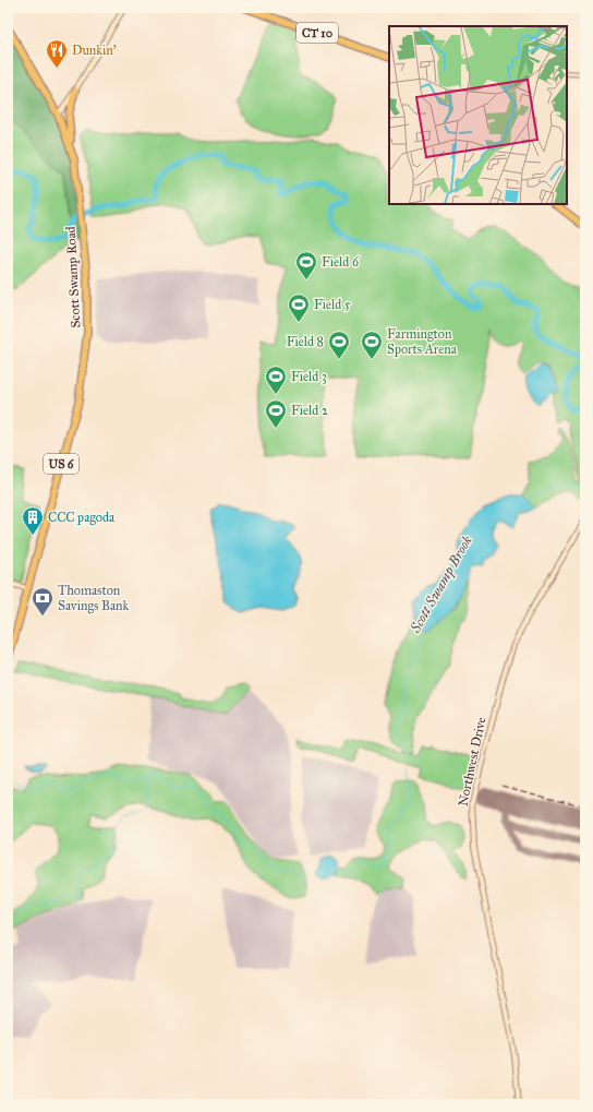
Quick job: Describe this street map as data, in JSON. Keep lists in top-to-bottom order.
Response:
{
  "streets": {
    "highway": ["CT 10", "Scott Swamp Road", "US 6"],
    "main road": ["Northwest Drive"]
  },
  "crossings": [
    ["Scott Swamp Road", "US 6"]
  ],
  "water": ["Scott Swamp Brook"],
  "places": {
    "restaurant": ["Dunkin'"],
    "sports": [
      "Field 6",
      "Field 5",
      "Field 8",
      "Farmington Sports Arena",
      "Field 3",
      "Field 2"
    ],
    "building": ["CCC pagoda"],
    "bank": ["Thomaston Savings Bank"]
  }
}
